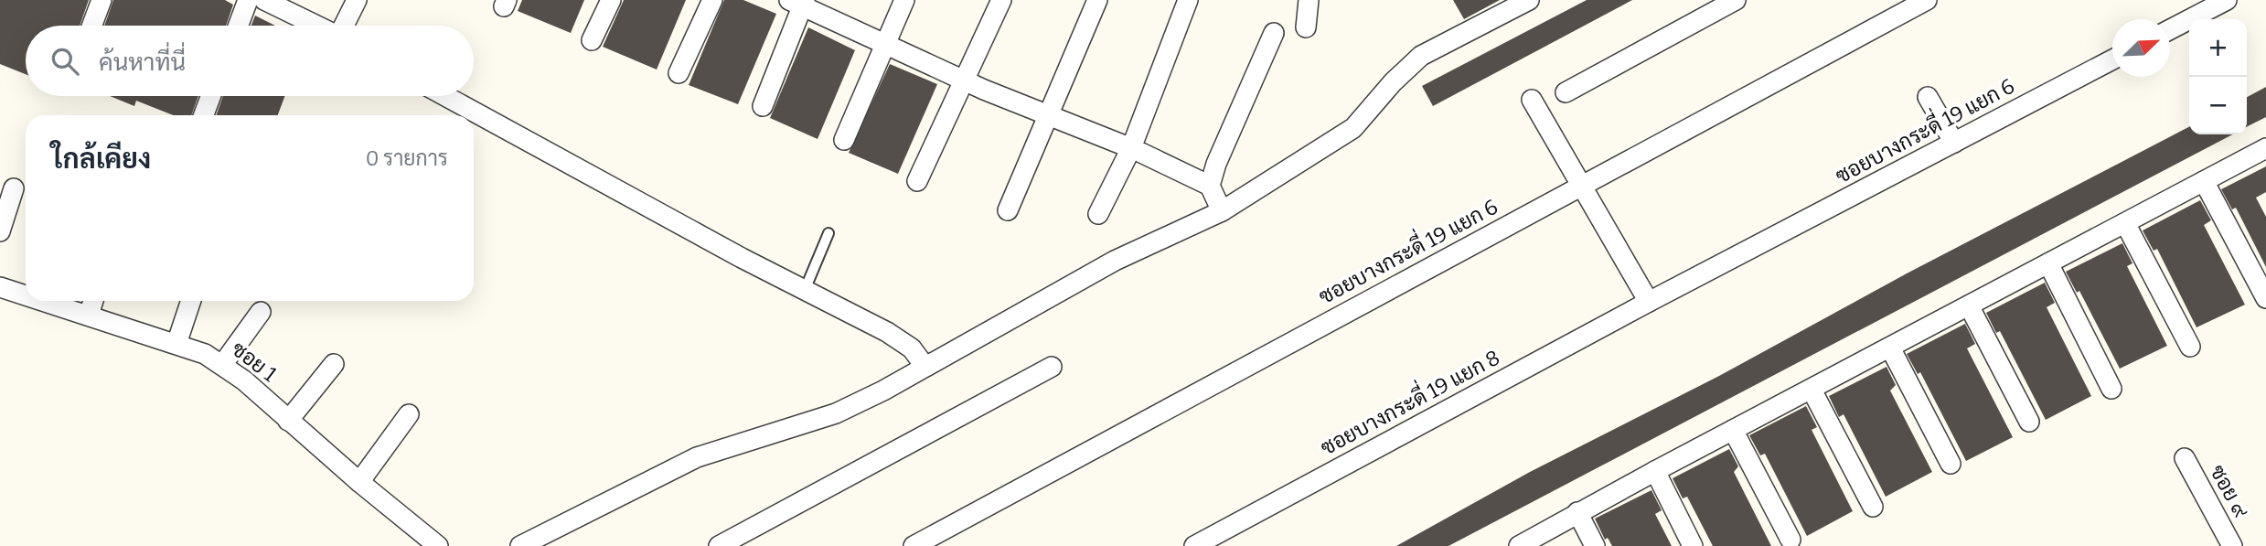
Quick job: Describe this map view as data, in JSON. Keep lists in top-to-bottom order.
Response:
{
  "streets": {
    "street": [
      "ซอยบางกระดี่ 19 แยก 6",
      "ซอย 1",
      "ซอยบางกระดี่ 19 แยก 8",
      "ซอย ๙"
    ]
  },
  "crossings": [
    ["ซอยบางกระดี่ 19 แยก 6", "ซอยบางกระดี่ 19 แยก 8"]
  ],
  "north": "top right",
  "page": {
    "map_buttons": ["+", "−"],
    "search": "ค้นหาที่นี่",
    "heading": ["ใกล้เคียง", "0 รายการ"]
  }
}
